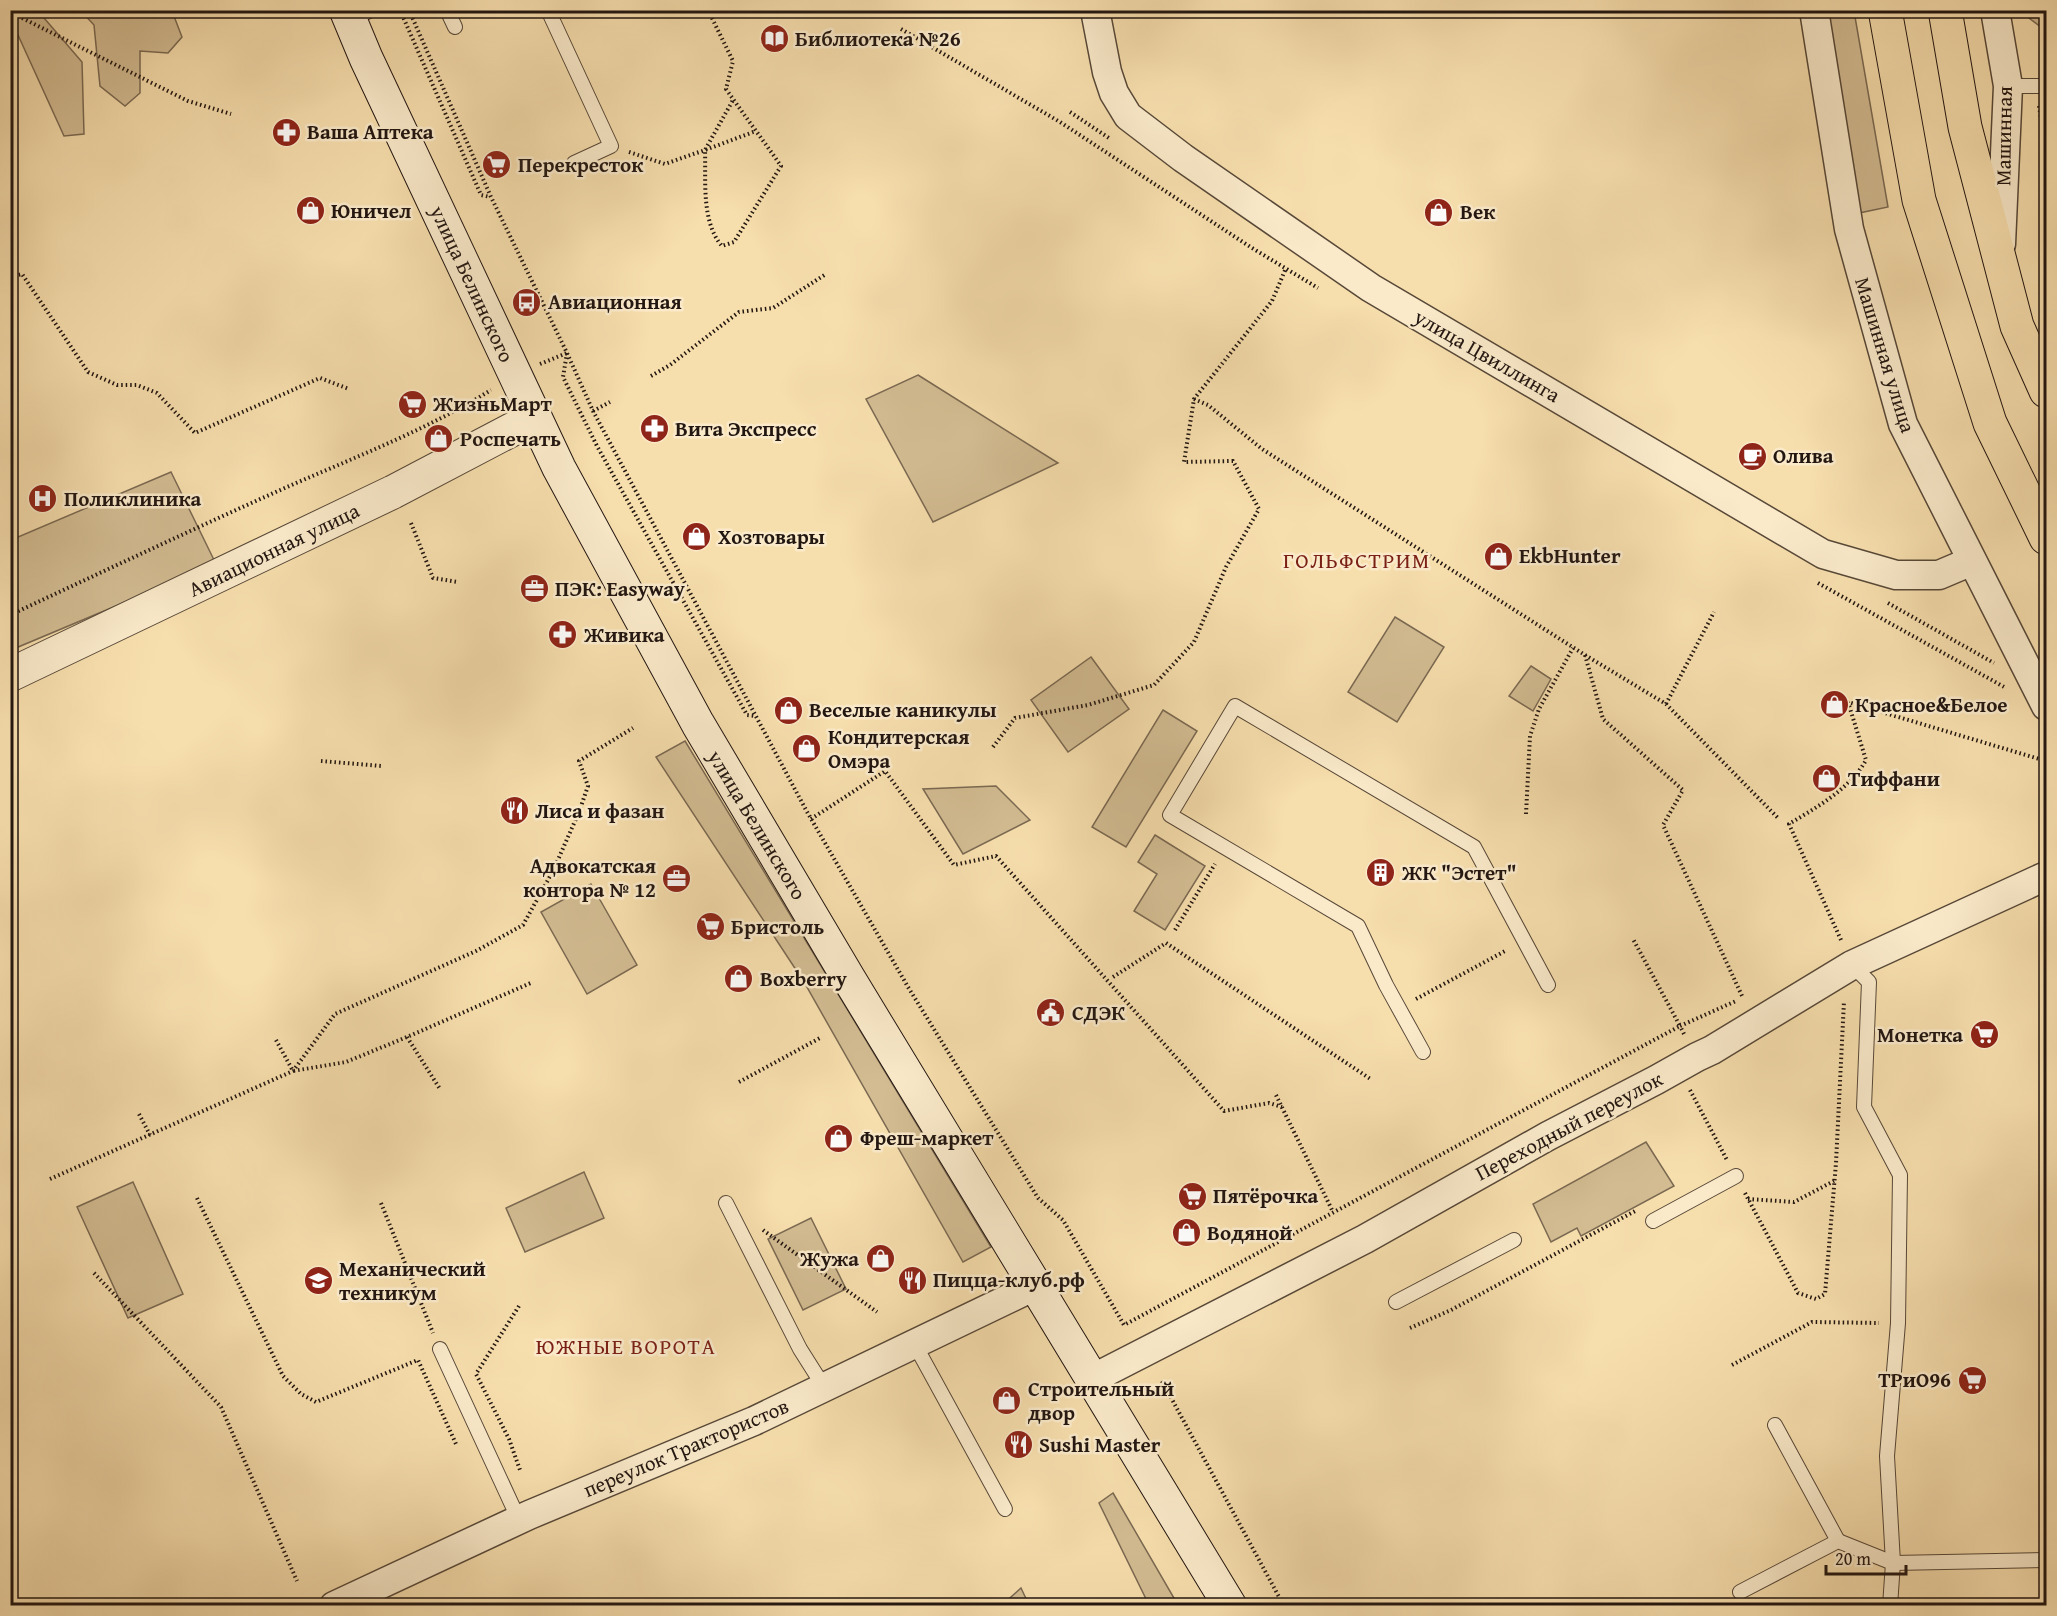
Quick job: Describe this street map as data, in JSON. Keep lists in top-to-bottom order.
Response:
{
  "streets": {
    "main road": ["улица Белинского", "Авиационная улица"],
    "street": [
      "Машинная",
      "Машинная улица",
      "улица Цвиллинга",
      "Переходный переулок",
      "переулок Трактористов"
    ]
  },
  "crossings": [
    ["улица Белинского", "Авиационная улица"],
    ["улица Белинского", "Переходный переулок"],
    ["улица Белинского", "переулок Трактористов"],
    ["Машинная улица", "улица Цвиллинга"]
  ],
  "districts": ["ГОЛЬФСТРИМ", "ЮЖНЫЕ ВОРОТА"],
  "places": {
    "library": ["Библиотека №26"],
    "pharmacy": ["Ваша Аптека", "Вита Экспресс", "Живика"],
    "supermarket": [
      "Перекресток",
      "ЖизньМарт",
      "Бристоль",
      "Монетка",
      "Пятёрочка",
      "ТРиО96"
    ],
    "shop": [
      "Юничел",
      "Век",
      "Роспечать",
      "Хозтовары",
      "EkbHunter",
      "Красное&Белое",
      "Веселые каникулы",
      "Кондитерская Омэра",
      "Тиффани",
      "Boxberry",
      "Фреш-маркет",
      "Водяной",
      "Жужа",
      "Строительный двор"
    ],
    "bus stop": ["Авиационная"],
    "cafe": ["Олива"],
    "hospital": ["Поликлиника"],
    "office": ["ПЭК: Easyway", "Адвокатская контора № 12"],
    "restaurant": ["Лиса и фазан", "Пицца-клуб.рф", "Sushi Master"],
    "building": ["ЖК \"Эстет\""],
    "public building": ["СДЭК"],
    "school or university": ["Механический техникум"]
  },
  "scale_bar": "20 m"
}
